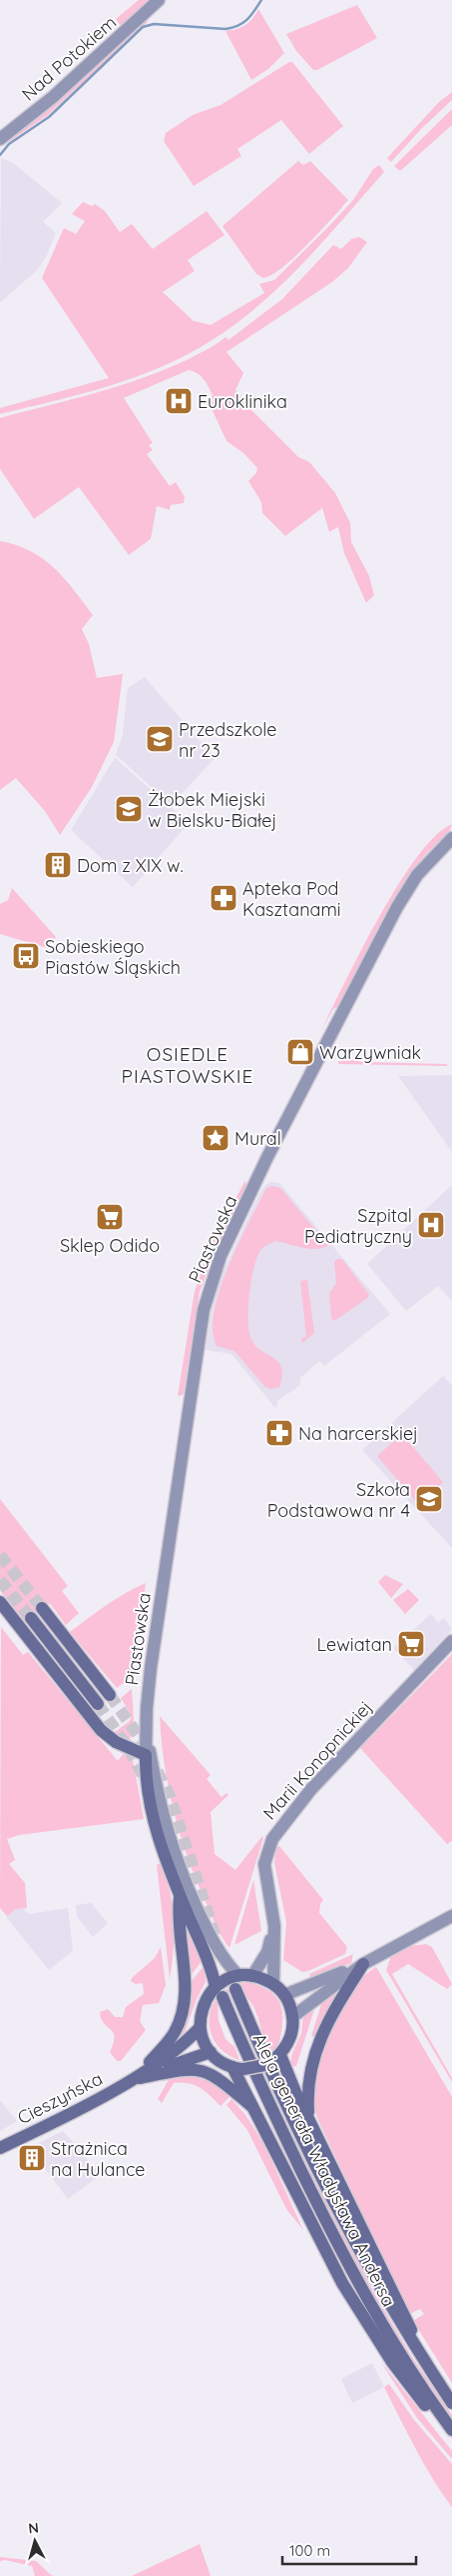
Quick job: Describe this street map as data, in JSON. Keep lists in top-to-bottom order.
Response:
{
  "streets": {
    "main road": ["Piastowska", "Cieszyńska", "Aleja generała Władysława Andersa"],
    "street": ["Nad Potokiem", "Marii Konopnickiej"]
  },
  "crossings": [
    ["Piastowska", "Aleja generała Władysława Andersa"]
  ],
  "districts": ["OSIEDLE PIASTOWSKIE"],
  "places": {
    "hospital": ["Euroklinika", "Szpital Pediatryczny"],
    "school or university": ["Przedszkole nr 23", "Żłobek Miejski w Bielsku-Białej", "Szkoła Podstawowa nr 4"],
    "building": ["Dom z XIX w.", "Strażnica na Hulance"],
    "pharmacy": ["Apteka Pod Kasztanami", "Na harcerskiej"],
    "bus stop": ["Sobieskiego Piastów Śląskich"],
    "shop": ["Warzywniak"],
    "place": ["Mural"],
    "supermarket": ["Sklep Odido", "Lewiatan"]
  },
  "scale_bar": "100 m",
  "north": "top"
}
